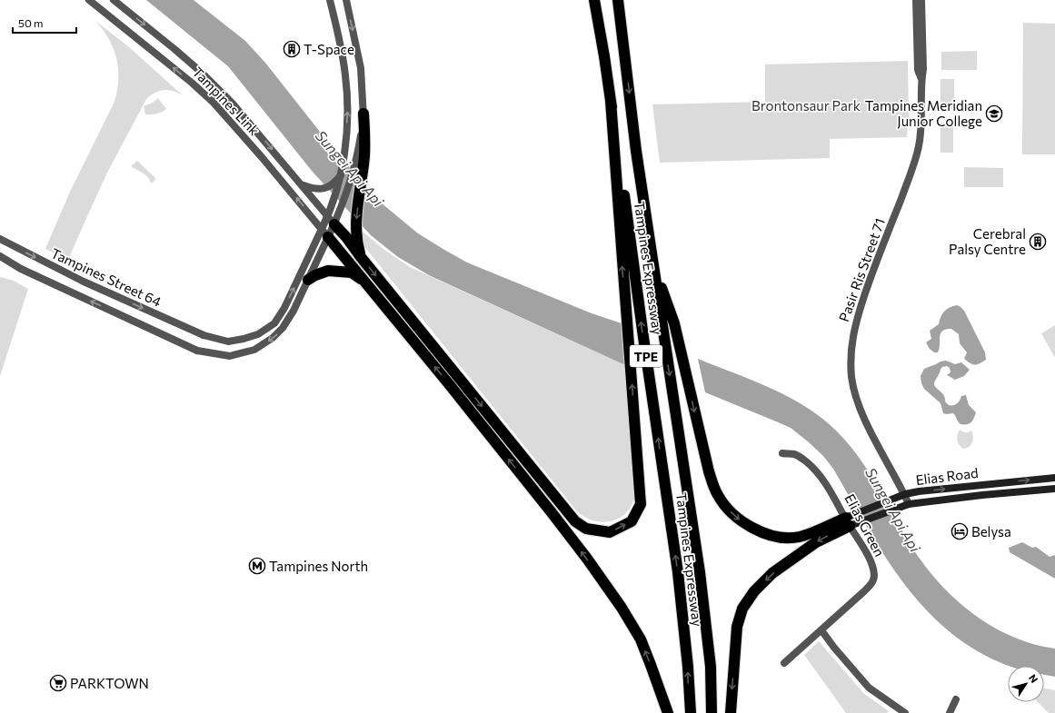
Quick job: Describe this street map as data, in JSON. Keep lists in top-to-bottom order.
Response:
{
  "streets": {
    "highway": ["Tampines Expressway", "TPE"],
    "main road": ["Elias Road"],
    "street": [
      "Tampines Link",
      "Pasir Ris Street 71",
      "Tampines Street 64",
      "Elias Green"
    ]
  },
  "crossings": [
    ["Tampines Link", "Tampines Street 64"],
    ["Pasir Ris Street 71", "Elias Road"],
    ["Elias Road", "Elias Green"]
  ],
  "water": ["Sungei Api Api"],
  "parks": ["Brontonsaur Park"],
  "places": {
    "building": ["T-Space", "Cerebral Palsy Centre"],
    "school or university": ["Tampines Meridian Junior College"],
    "hotel": ["Belysa"],
    "metro station": ["Tampines North"],
    "supermarket": ["PARKTOWN"]
  },
  "scale_bar": "50 m",
  "north": "top right"
}
